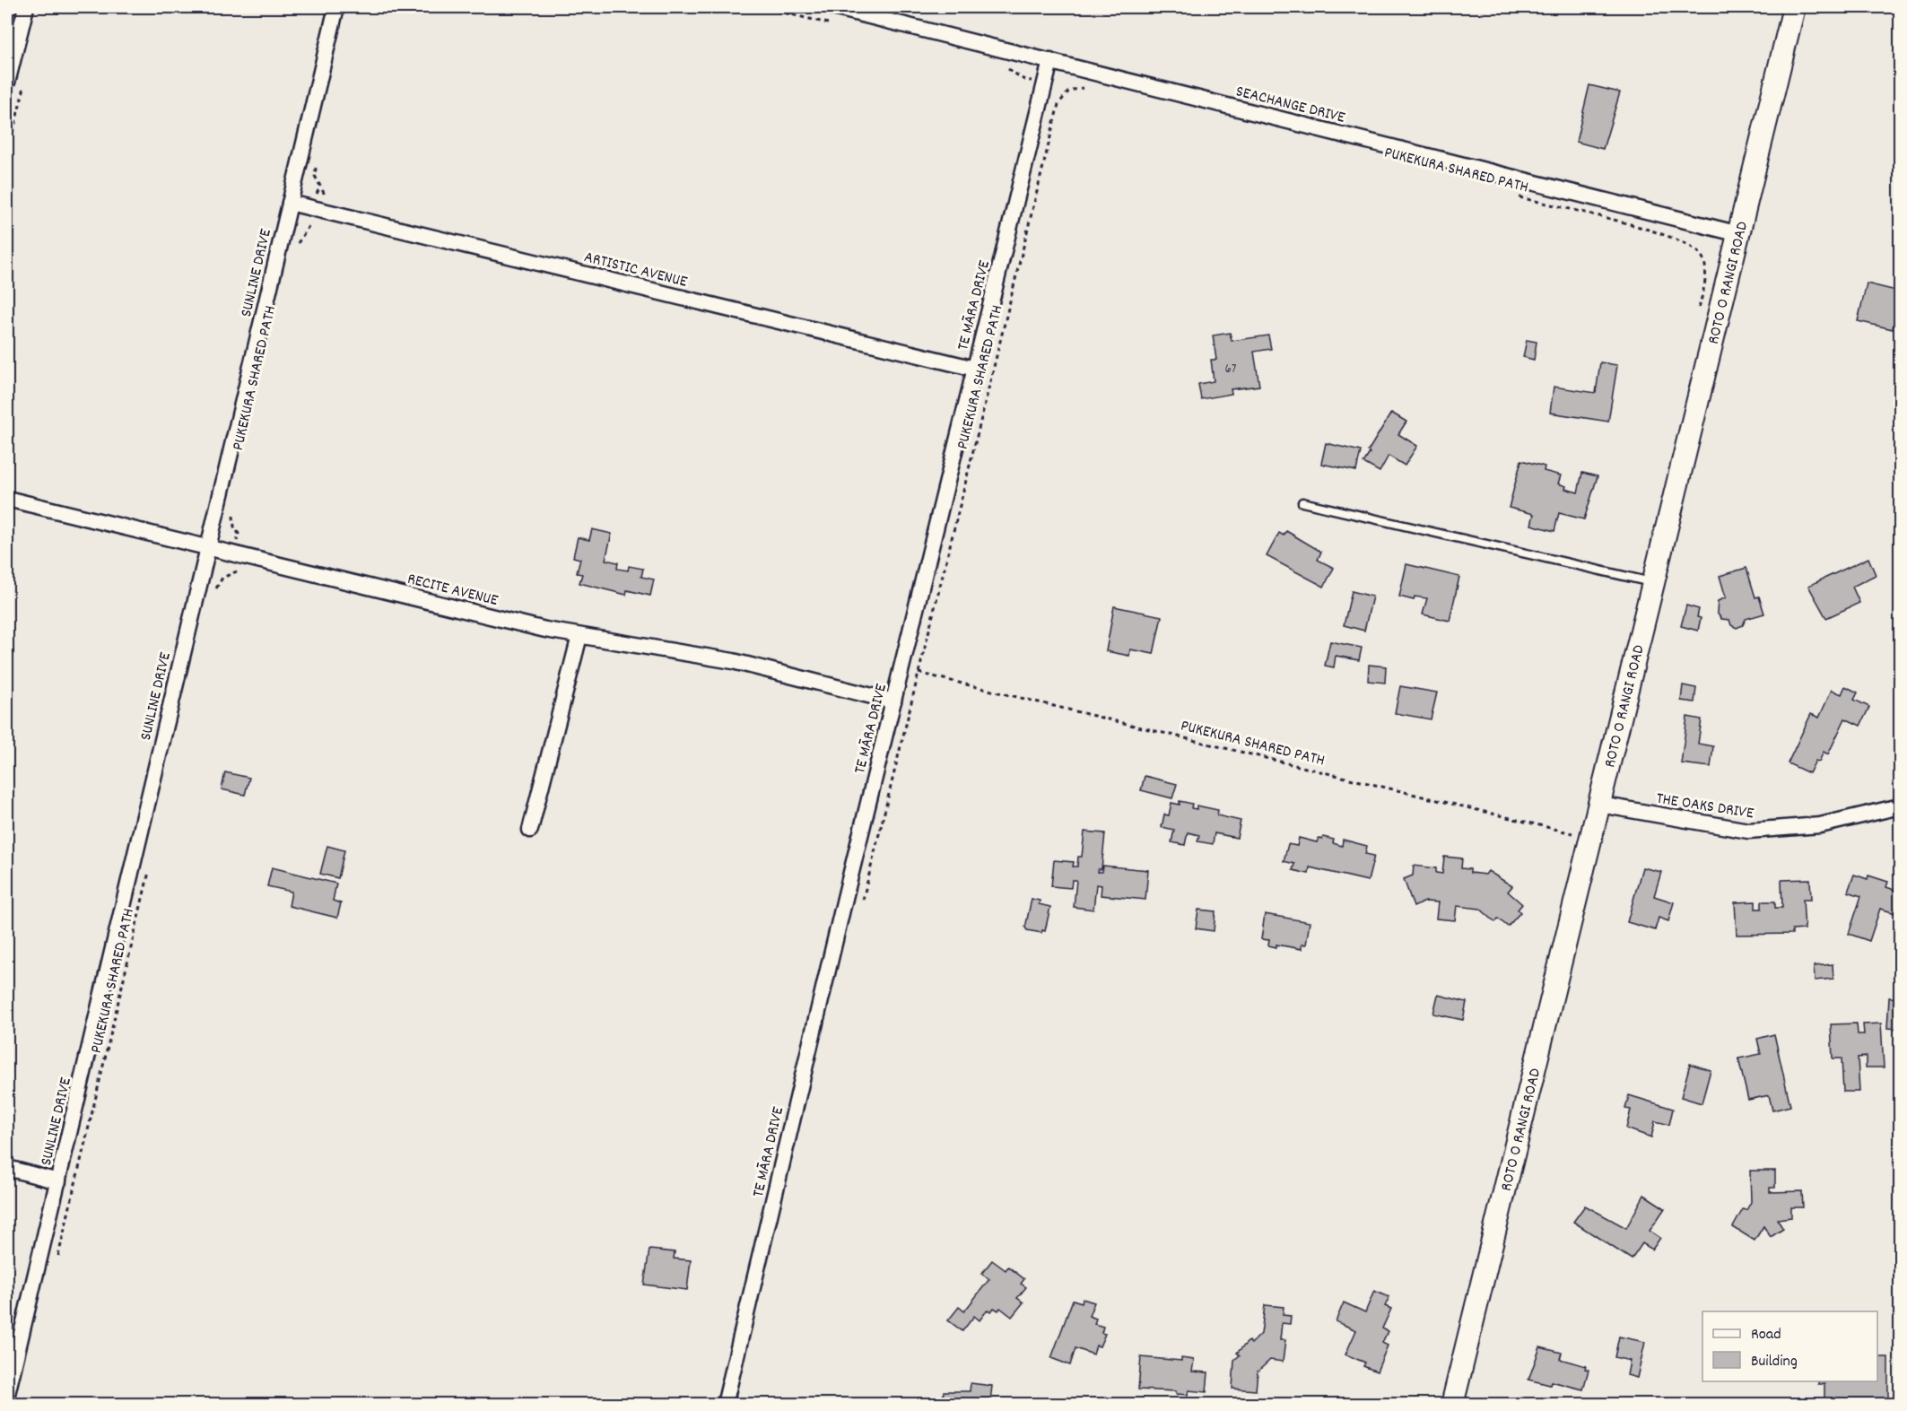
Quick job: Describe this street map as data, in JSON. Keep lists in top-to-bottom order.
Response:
{
  "streets": {
    "street": [
      "SEACHANGE DRIVE",
      "ARTISTIC AVENUE",
      "SUNLINE DRIVE",
      "ROTO O RANGI ROAD",
      "TE MĀRA DRIVE",
      "RECITE AVENUE",
      "THE OAKS DRIVE"
    ],
    "path": ["PUKEKURA SHARED PATH"]
  },
  "crossings": [
    ["SEACHANGE DRIVE", "ROTO O RANGI ROAD"],
    ["SEACHANGE DRIVE", "TE MĀRA DRIVE"],
    ["ARTISTIC AVENUE", "SUNLINE DRIVE"],
    ["ARTISTIC AVENUE", "TE MĀRA DRIVE"],
    ["SUNLINE DRIVE", "RECITE AVENUE"],
    ["ROTO O RANGI ROAD", "THE OAKS DRIVE"],
    ["TE MĀRA DRIVE", "RECITE AVENUE"]
  ],
  "house_numbers": ["67"],
  "legend": ["Road", "Building"]
}
